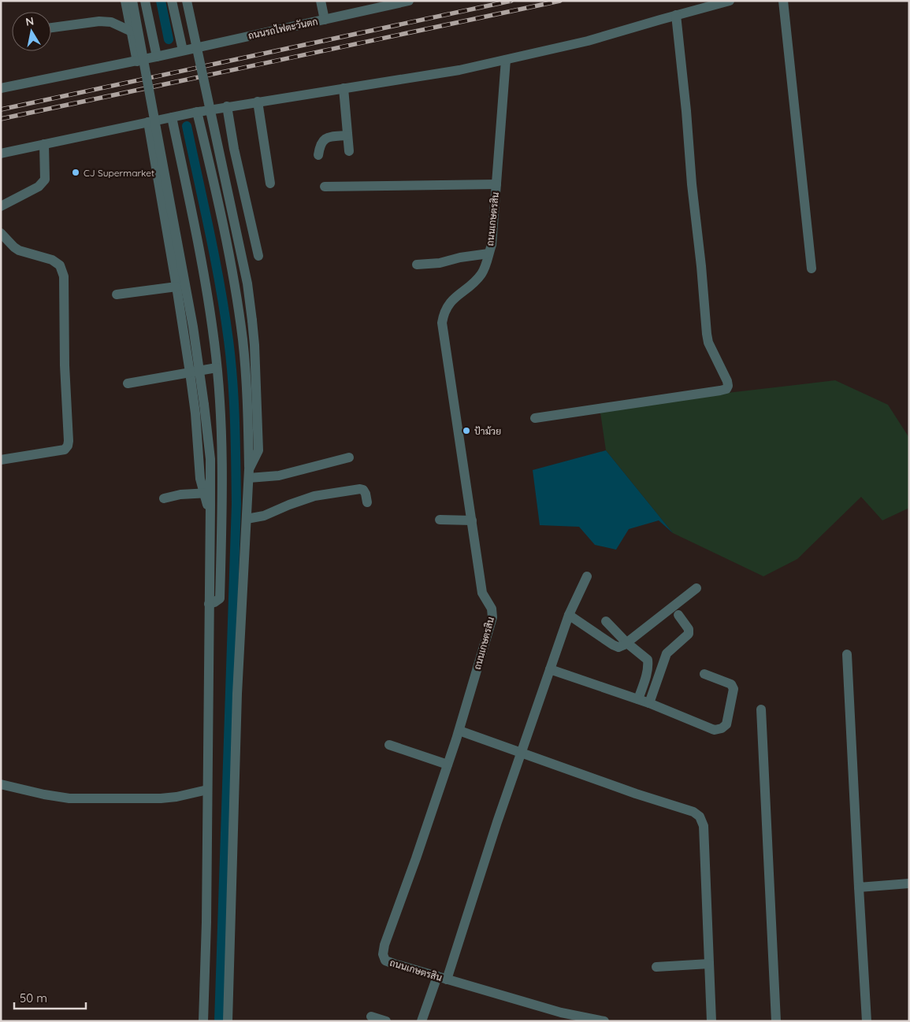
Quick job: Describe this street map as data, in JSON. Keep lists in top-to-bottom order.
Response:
{
  "streets": {
    "street": ["ถนนรถไฟตะวันตก", "ถนนเกษตรสิน"]
  },
  "places": ["CJ Supermarket", "ป้าม้วย"],
  "scale_bar": "50 m",
  "north": "top"
}
